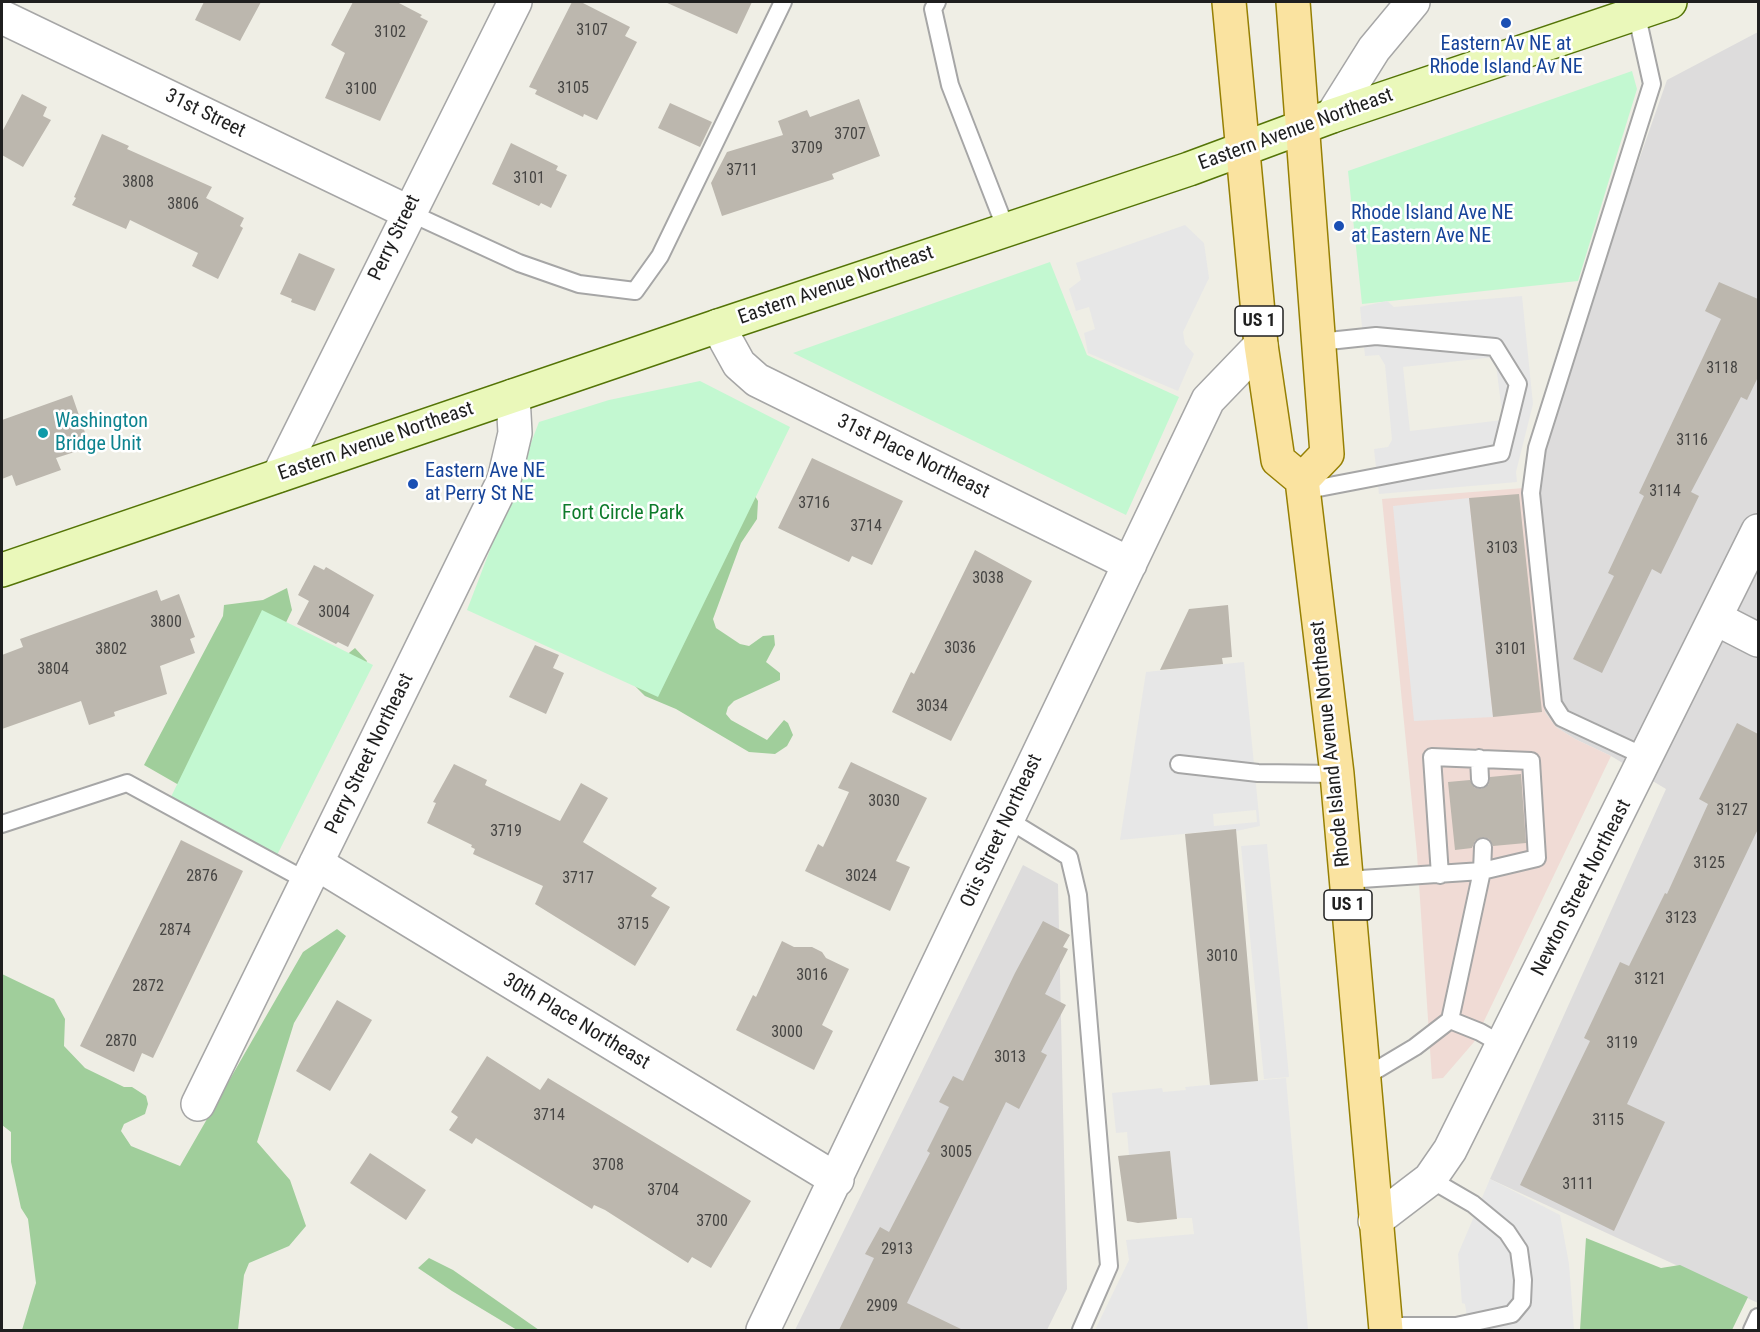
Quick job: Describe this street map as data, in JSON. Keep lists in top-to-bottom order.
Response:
{
  "streets": {
    "main road": ["Eastern Avenue Northeast", "US 1", "Rhode Island Avenue Northeast"],
    "street": [
      "31st Street",
      "Perry Street",
      "31st Place Northeast",
      "Perry Street Northeast",
      "Otis Street Northeast",
      "Newton Street Northeast",
      "30th Place Northeast"
    ]
  },
  "crossings": [
    ["31st Street", "Perry Street"],
    ["Eastern Avenue Northeast", "Perry Street"],
    ["Eastern Avenue Northeast", "US 1"],
    ["Eastern Avenue Northeast", "31st Place Northeast"],
    ["Eastern Avenue Northeast", "Perry Street Northeast"],
    ["US 1", "Rhode Island Avenue Northeast"],
    ["US 1", "Otis Street Northeast"],
    ["31st Place Northeast", "Otis Street Northeast"],
    ["Rhode Island Avenue Northeast", "Newton Street Northeast"],
    ["Perry Street Northeast", "30th Place Northeast"],
    ["Otis Street Northeast", "30th Place Northeast"]
  ],
  "parks": ["Fort Circle Park"],
  "places": [
    "Eastern Av NE at Rhode Island Av NE",
    "Rhode Island Ave NE at Eastern Ave NE",
    "Washington Bridge Unit",
    "Eastern Ave NE at Perry St NE"
  ],
  "house_numbers": [
    "3107",
    "3102",
    "3105",
    "3100",
    "3707",
    "3709",
    "3711",
    "3101",
    "3808",
    "3806",
    "3118",
    "3116",
    "3114",
    "3716",
    "3714",
    "3103",
    "3038",
    "3004",
    "3800",
    "3036",
    "3802",
    "3101",
    "3804",
    "3034",
    "3030",
    "3127",
    "3719",
    "3125",
    "2876",
    "3024",
    "3717",
    "3123",
    "3715",
    "2874",
    "3010",
    "3016",
    "3121",
    "2872",
    "3000",
    "2870",
    "3119",
    "3013",
    "3714",
    "3115",
    "3005",
    "3708",
    "3111",
    "3704",
    "3700",
    "2913",
    "2909"
  ]
}
